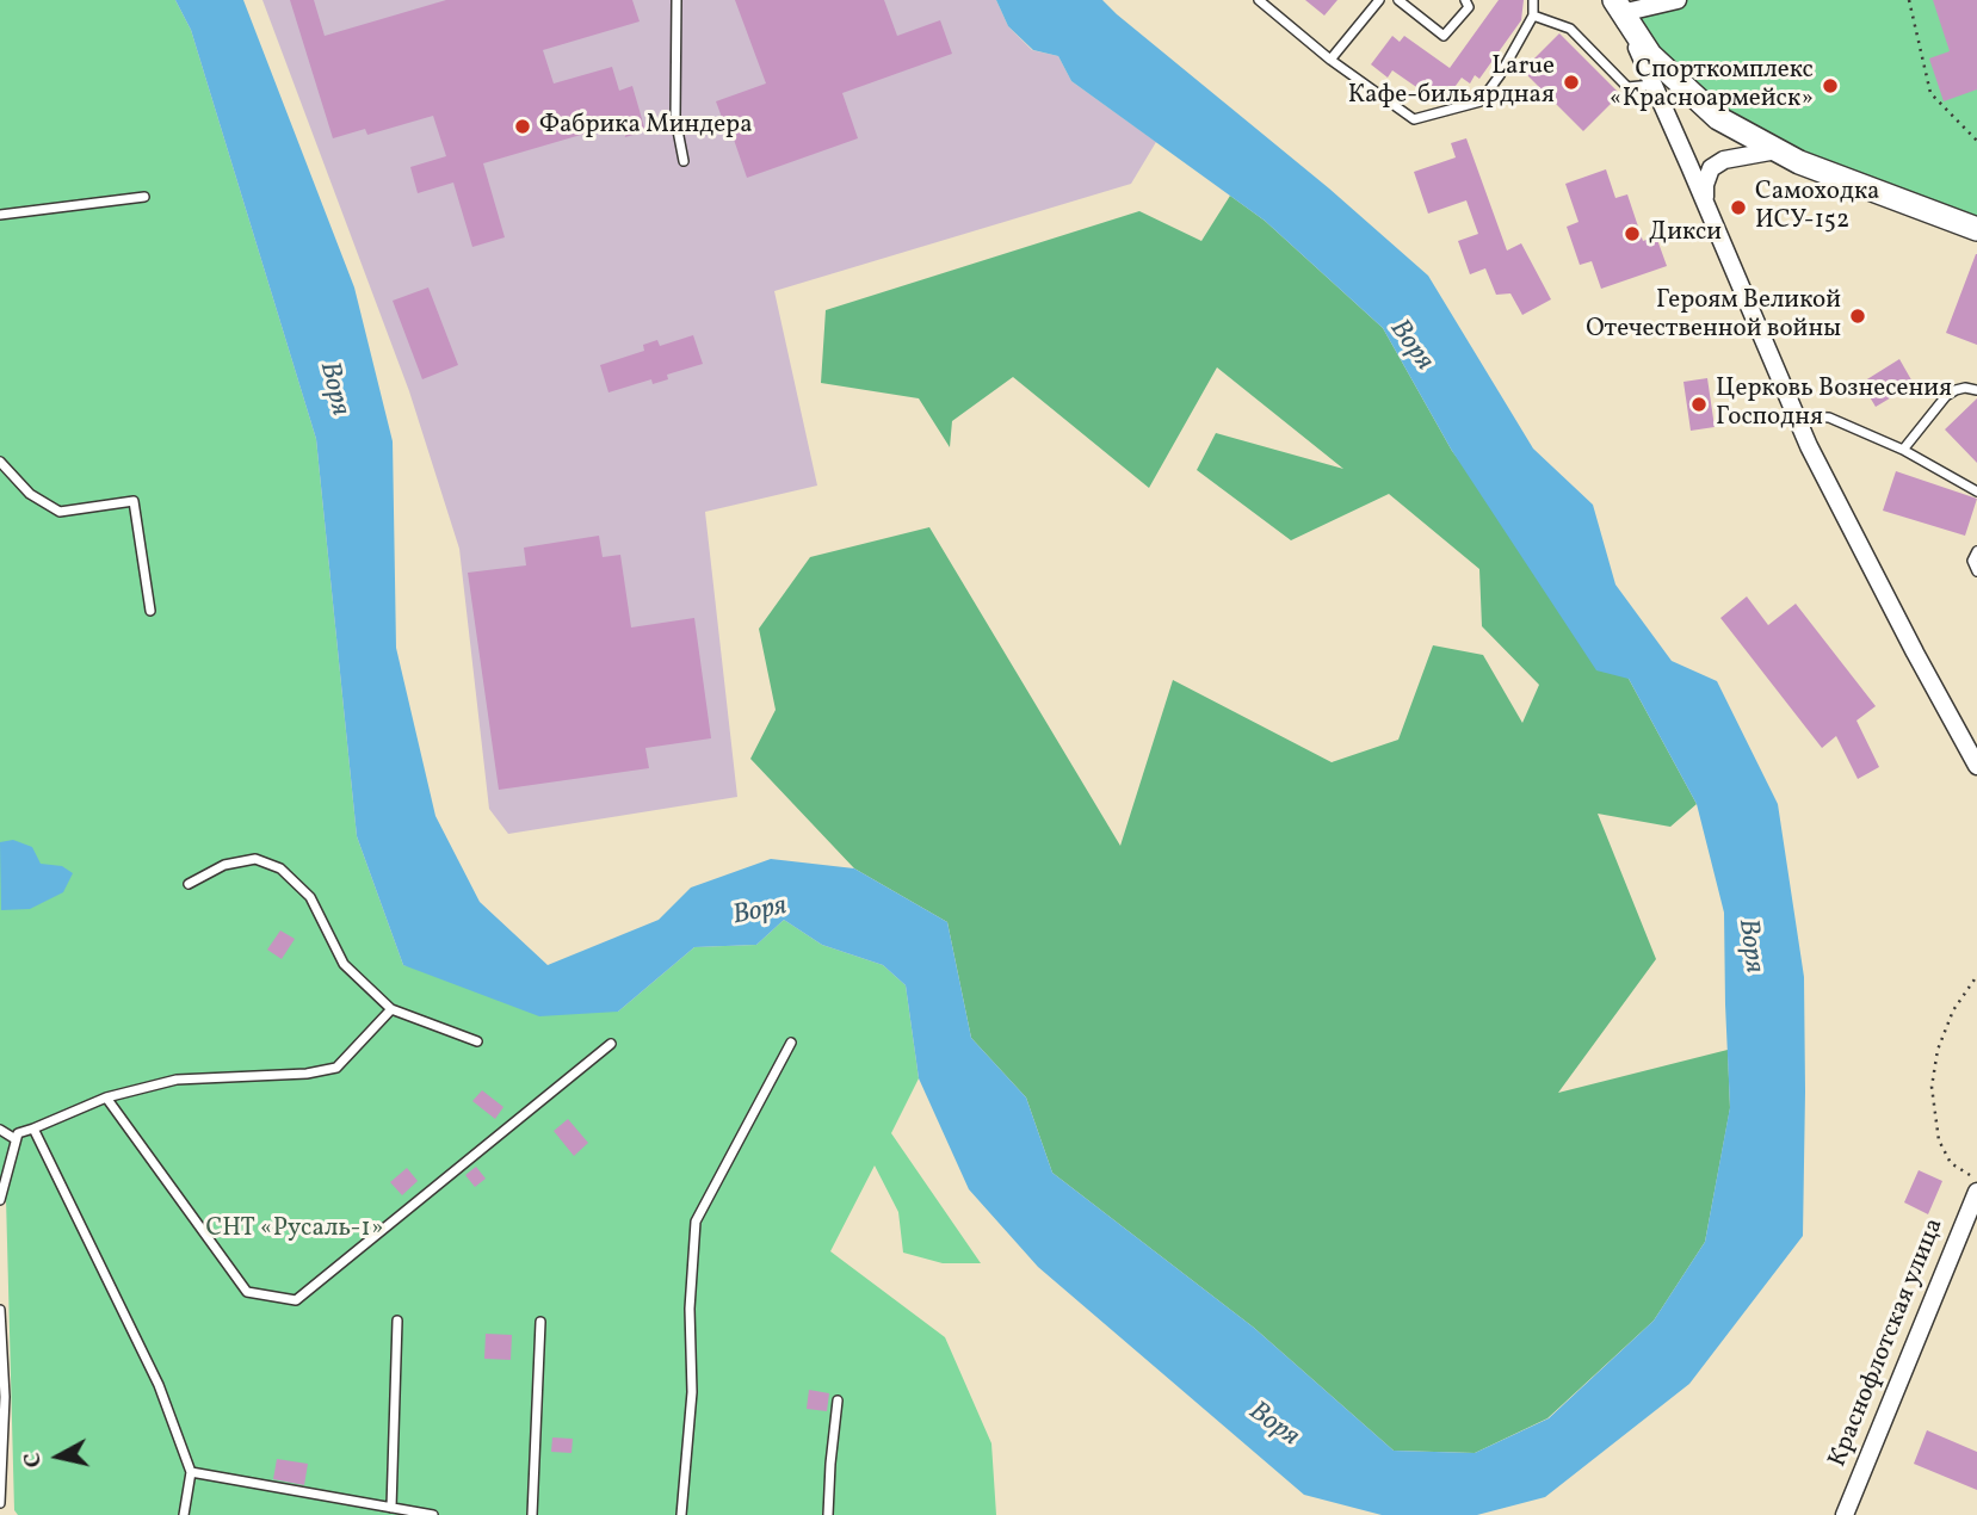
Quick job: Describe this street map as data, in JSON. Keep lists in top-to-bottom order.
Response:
{
  "streets": {
    "street": ["Краснофлотская улица"]
  },
  "water": ["Воря"],
  "parks": ["СНТ «Русаль-1»"],
  "places": [
    "Larue Кафе-бильярдная",
    "Спорткомплекс «Красноармейск»",
    "Фабрика Миндера",
    "Самоходка ИСУ-152",
    "Дикси",
    "Героям Великой Отечественной войны",
    "Церковь Вознесения Господня"
  ],
  "north": "left"
}
